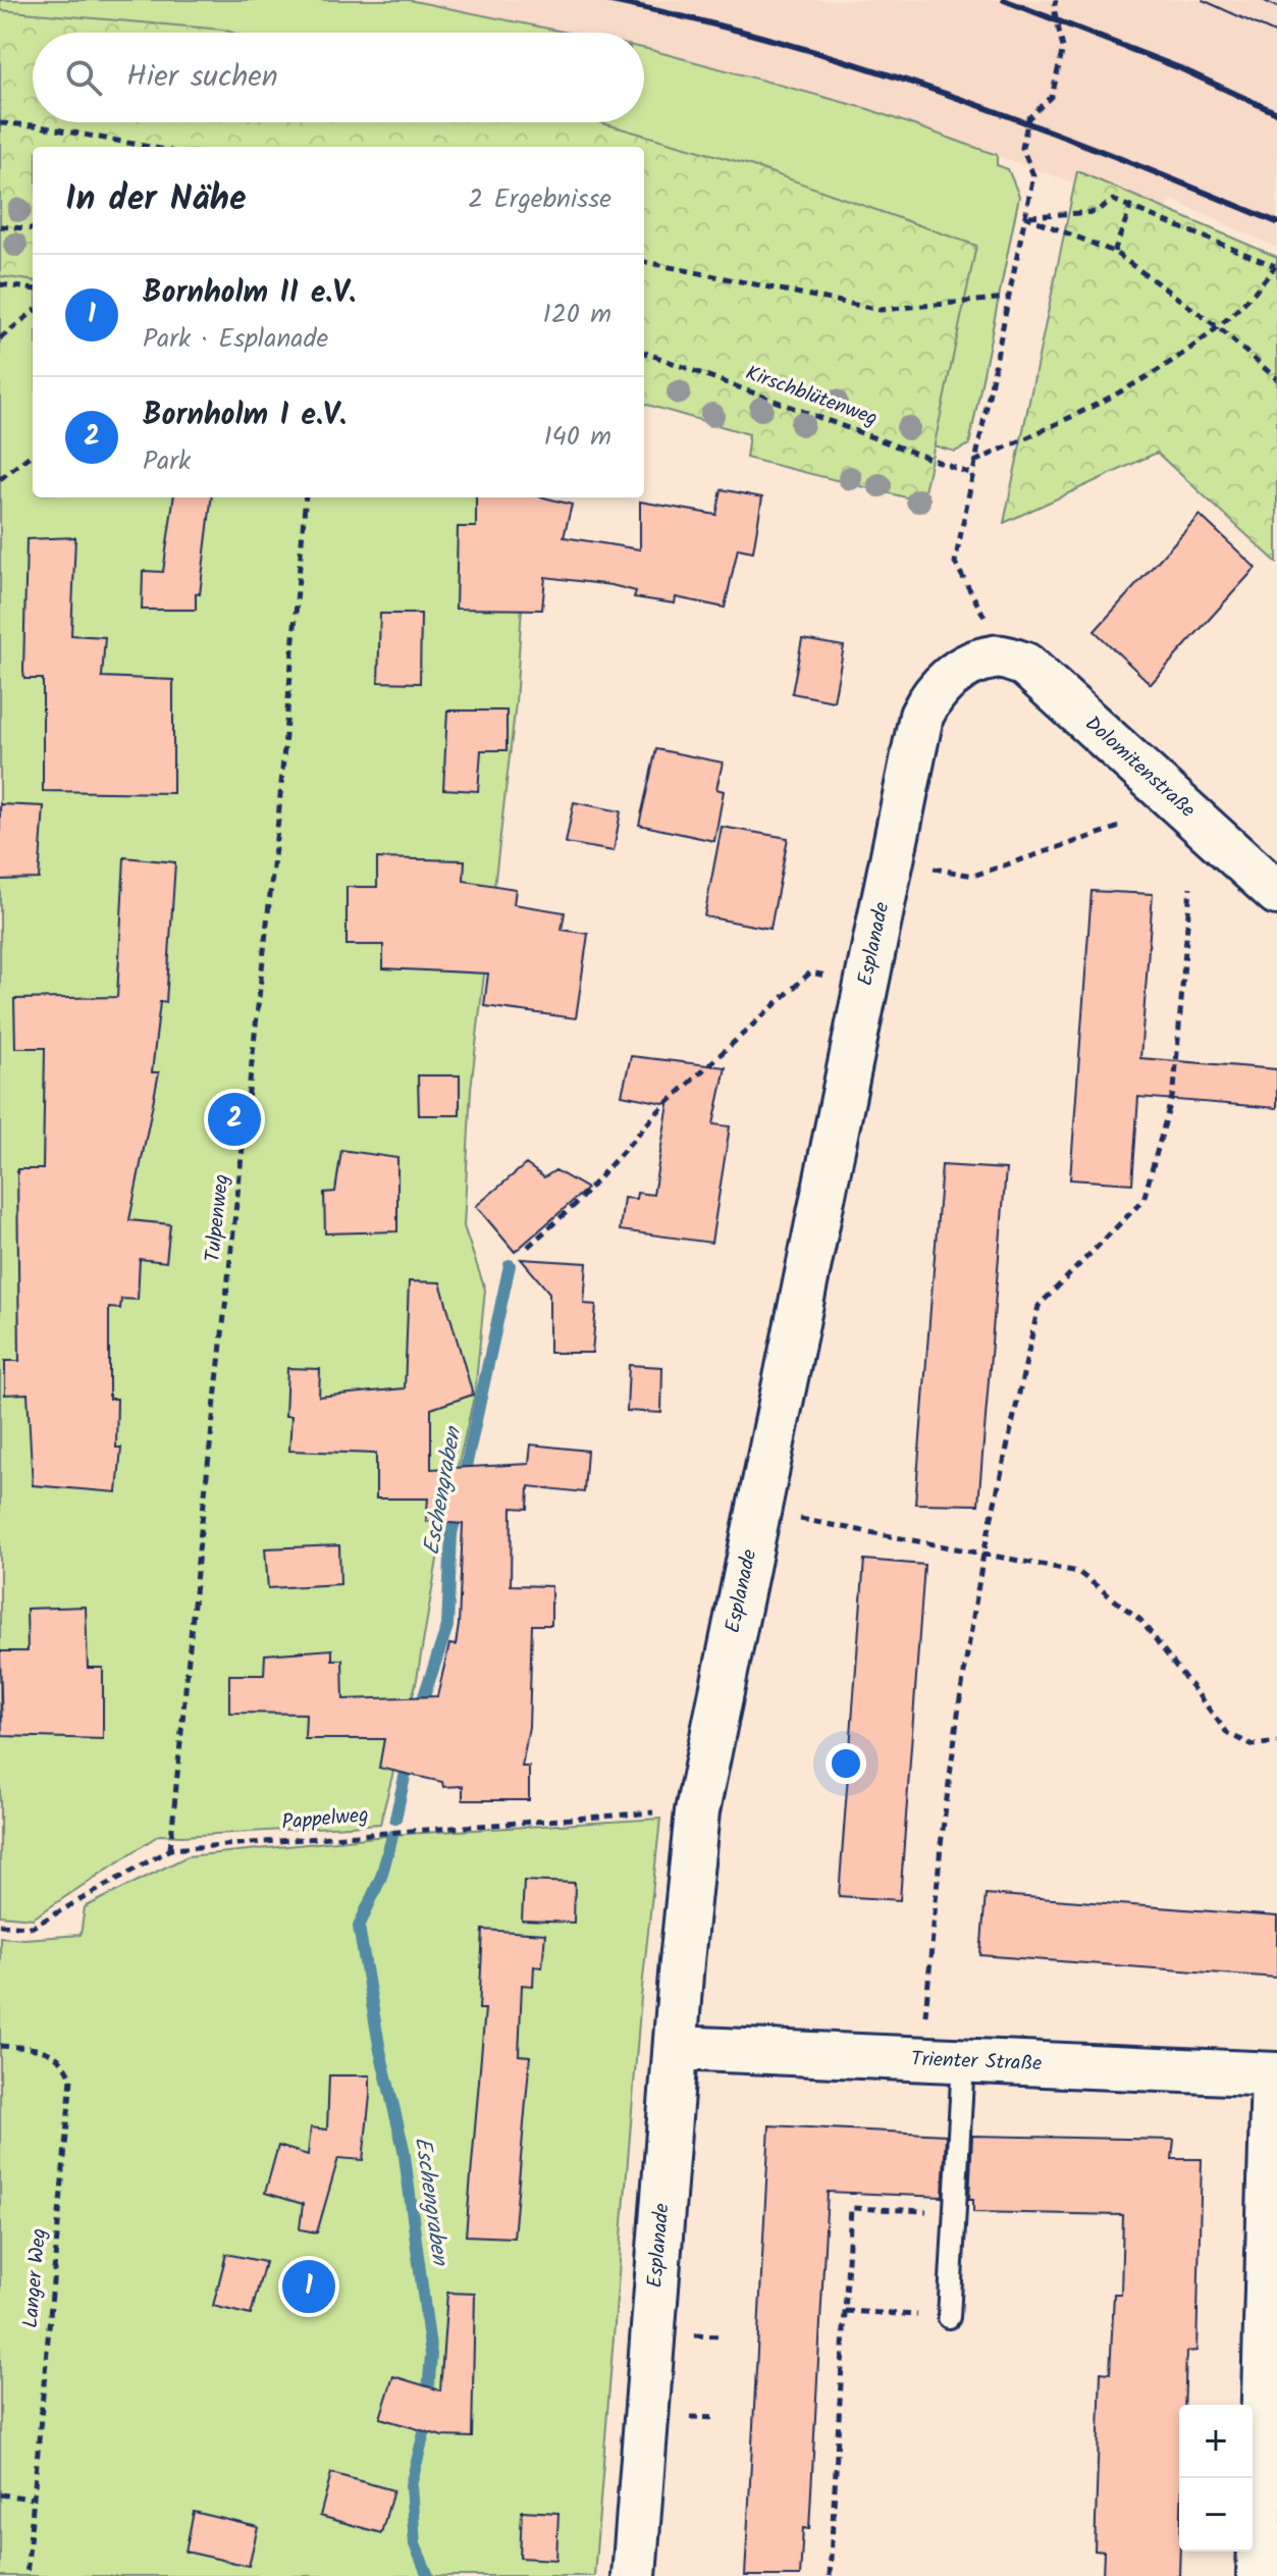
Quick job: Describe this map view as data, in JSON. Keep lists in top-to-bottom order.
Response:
{
  "streets": {
    "street": ["Dolomitenstraße", "Esplanade", "Trienter Straße"],
    "path": [
      "Kirschblütenweg",
      "Tulpenweg",
      "Pappelweg",
      "Langer Weg"
    ]
  },
  "crossings": [
    ["Dolomitenstraße", "Esplanade"],
    ["Esplanade", "Trienter Straße"],
    ["Tulpenweg", "Pappelweg"]
  ],
  "water": ["Eschengraben"],
  "page": {
    "search": "Hier suchen",
    "heading": ["In der Nähe", "2 Ergebnisse"],
    "list": [
      {
        "mark": "1",
        "name": "Bornholm II e.V.",
        "note": "Park · Esplanade",
        "value": "120 m"
      },
      {
        "mark": "2",
        "name": "Bornholm I e.V.",
        "note": "Park",
        "value": "140 m"
      }
    ],
    "pins": ["2", "1"],
    "map_buttons": ["+", "−"]
  }
}
